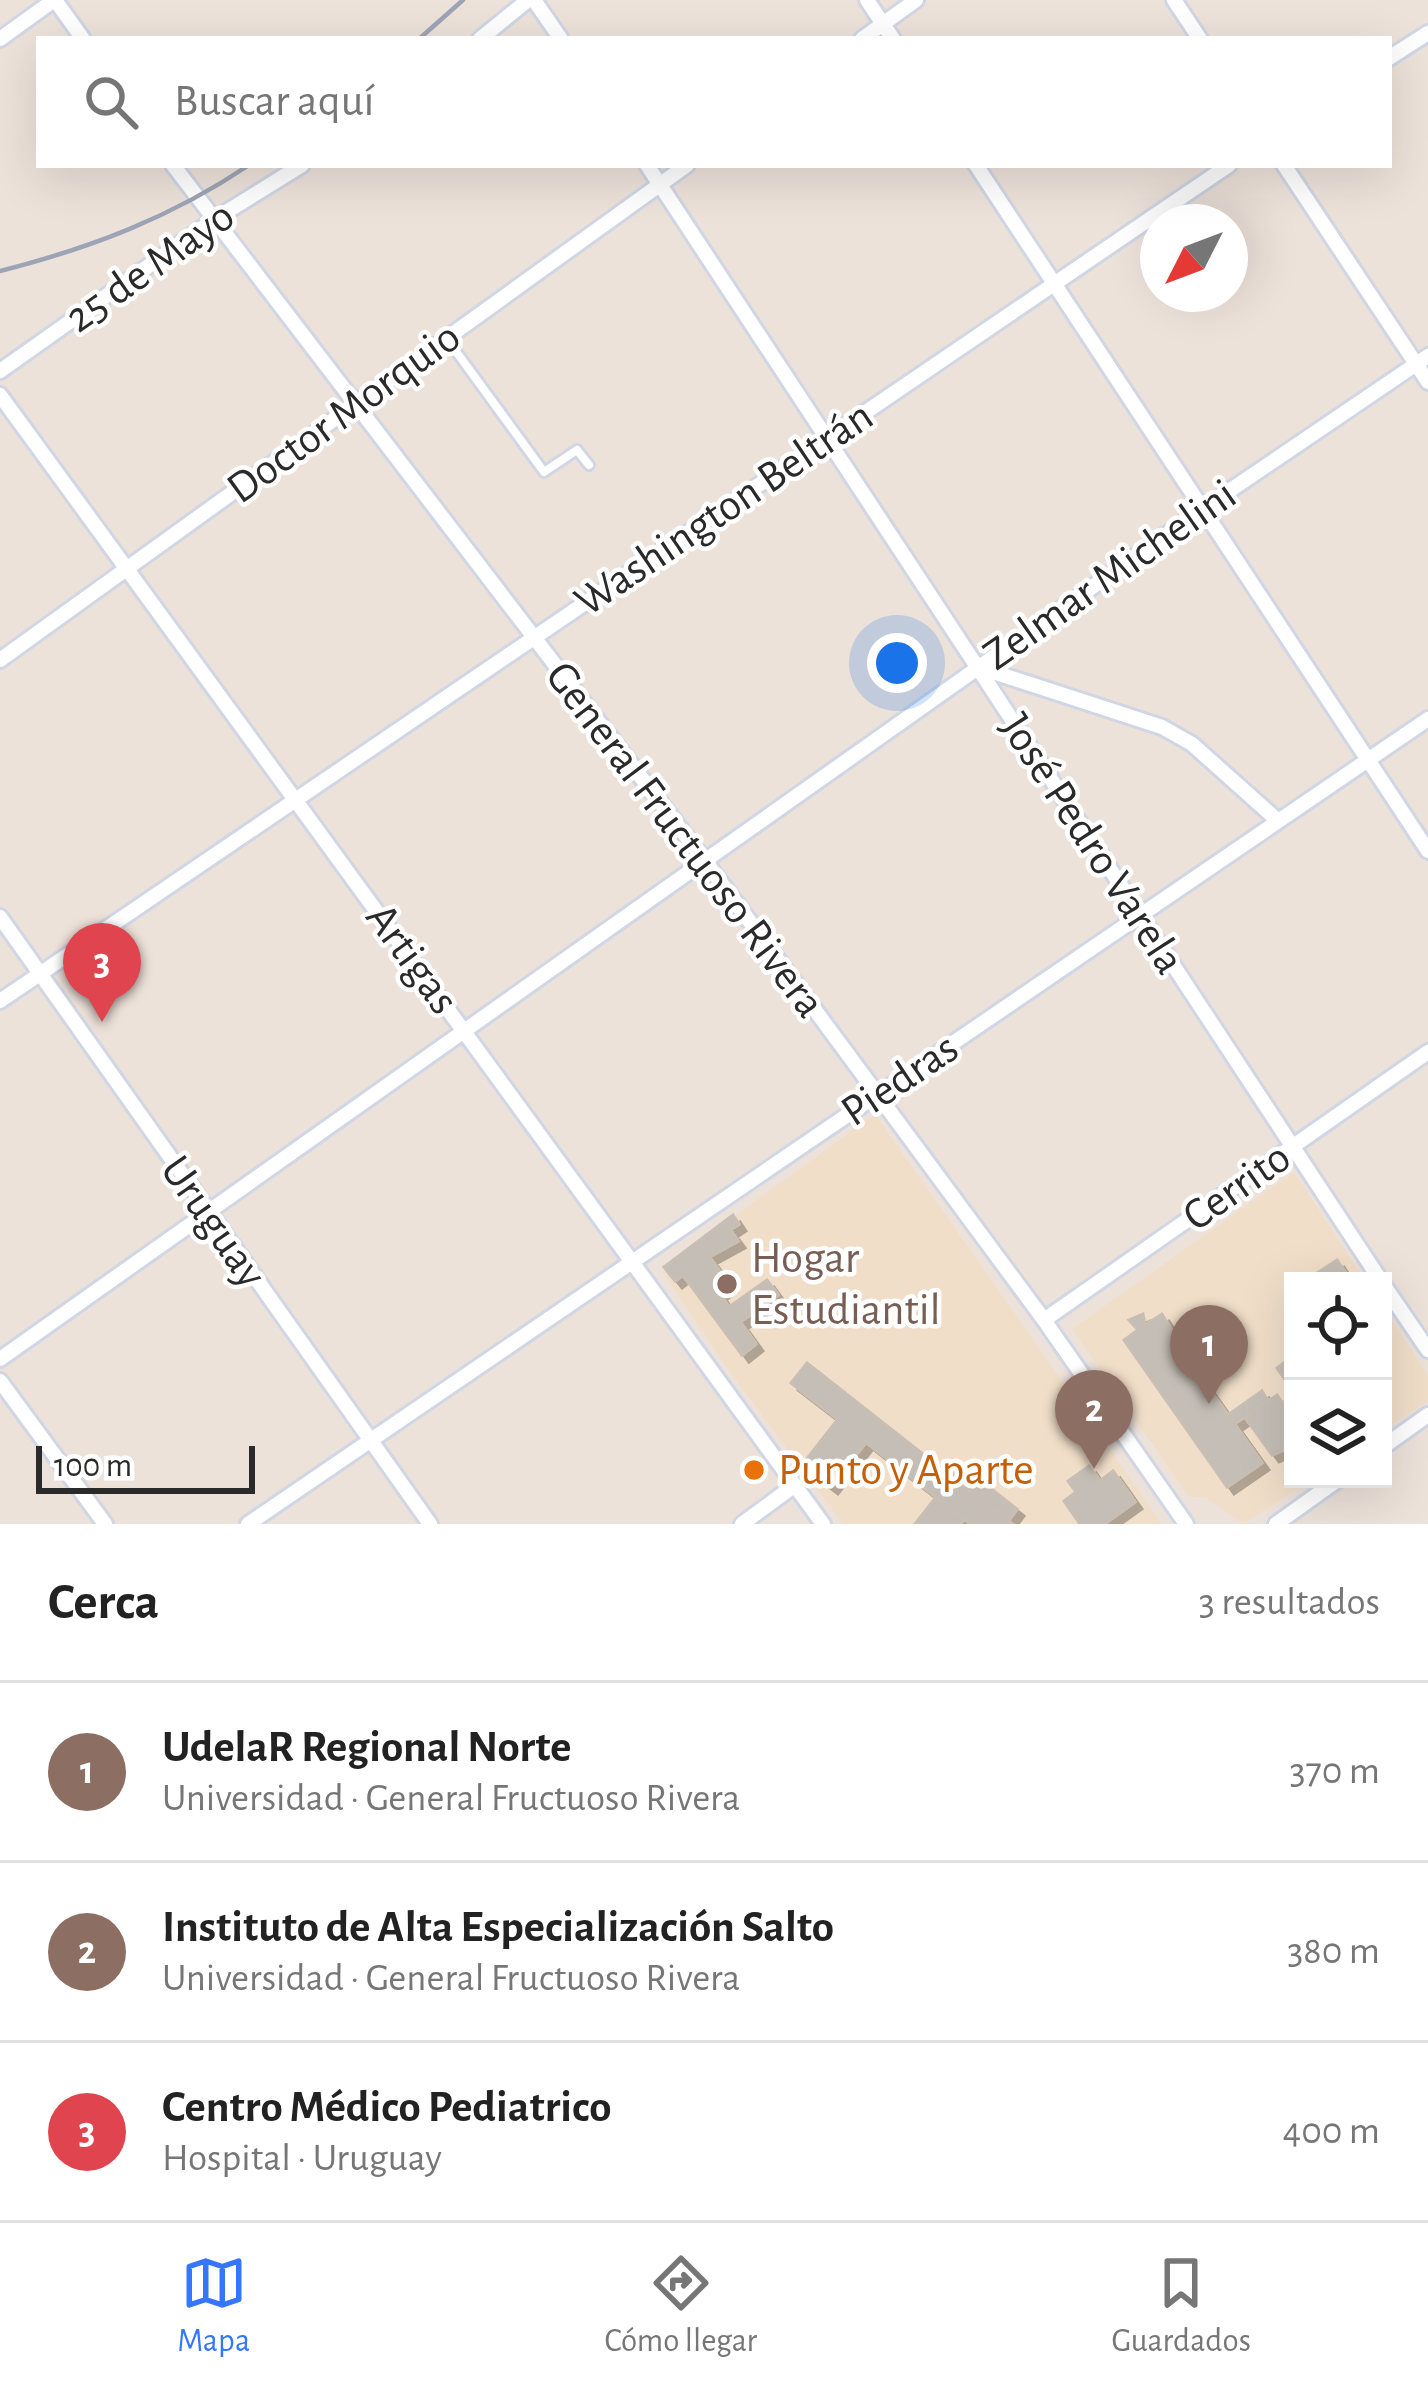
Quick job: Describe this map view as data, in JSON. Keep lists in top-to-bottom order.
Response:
{
  "streets": {
    "street": [
      "25 de Mayo",
      "Doctor Morquio",
      "Washington Beltrán",
      "Zelmar Michelini",
      "General Fructuoso Rivera",
      "José Pedro Varela",
      "Artigas",
      "Piedras",
      "Cerrito",
      "Uruguay"
    ]
  },
  "crossings": [
    ["25 de Mayo", "General Fructuoso Rivera"],
    ["Doctor Morquio", "General Fructuoso Rivera"],
    ["Doctor Morquio", "José Pedro Varela"],
    ["Doctor Morquio", "Artigas"],
    ["Washington Beltrán", "General Fructuoso Rivera"],
    ["Washington Beltrán", "José Pedro Varela"],
    ["Washington Beltrán", "Artigas"],
    ["Washington Beltrán", "Uruguay"],
    ["Zelmar Michelini", "General Fructuoso Rivera"],
    ["Zelmar Michelini", "José Pedro Varela"],
    ["Zelmar Michelini", "Artigas"],
    ["Zelmar Michelini", "Uruguay"],
    ["General Fructuoso Rivera", "Piedras"],
    ["General Fructuoso Rivera", "Cerrito"],
    ["José Pedro Varela", "Piedras"],
    ["José Pedro Varela", "Cerrito"],
    ["Artigas", "Piedras"],
    ["Piedras", "Uruguay"]
  ],
  "places": ["Hogar Estudiantil", "Punto y Aparte"],
  "scale_bar": "100 m",
  "north": "bottom left",
  "page": {
    "search": "Buscar aquí",
    "pins": ["3", "1", "2"],
    "scale": "100 m",
    "heading": ["Cerca", "3 resultados"],
    "list": [
      {
        "mark": "1",
        "name": "UdelaR Regional Norte",
        "note": "Universidad · General Fructuoso Rivera",
        "value": "370 m"
      },
      {
        "mark": "2",
        "name": "Instituto de Alta Especialización Salto",
        "note": "Universidad · General Fructuoso Rivera",
        "value": "380 m"
      },
      {
        "mark": "3",
        "name": "Centro Médico Pediatrico",
        "note": "Hospital · Uruguay",
        "value": "400 m"
      }
    ],
    "nav": ["Mapa", "Cómo llegar", "Guardados"]
  }
}
